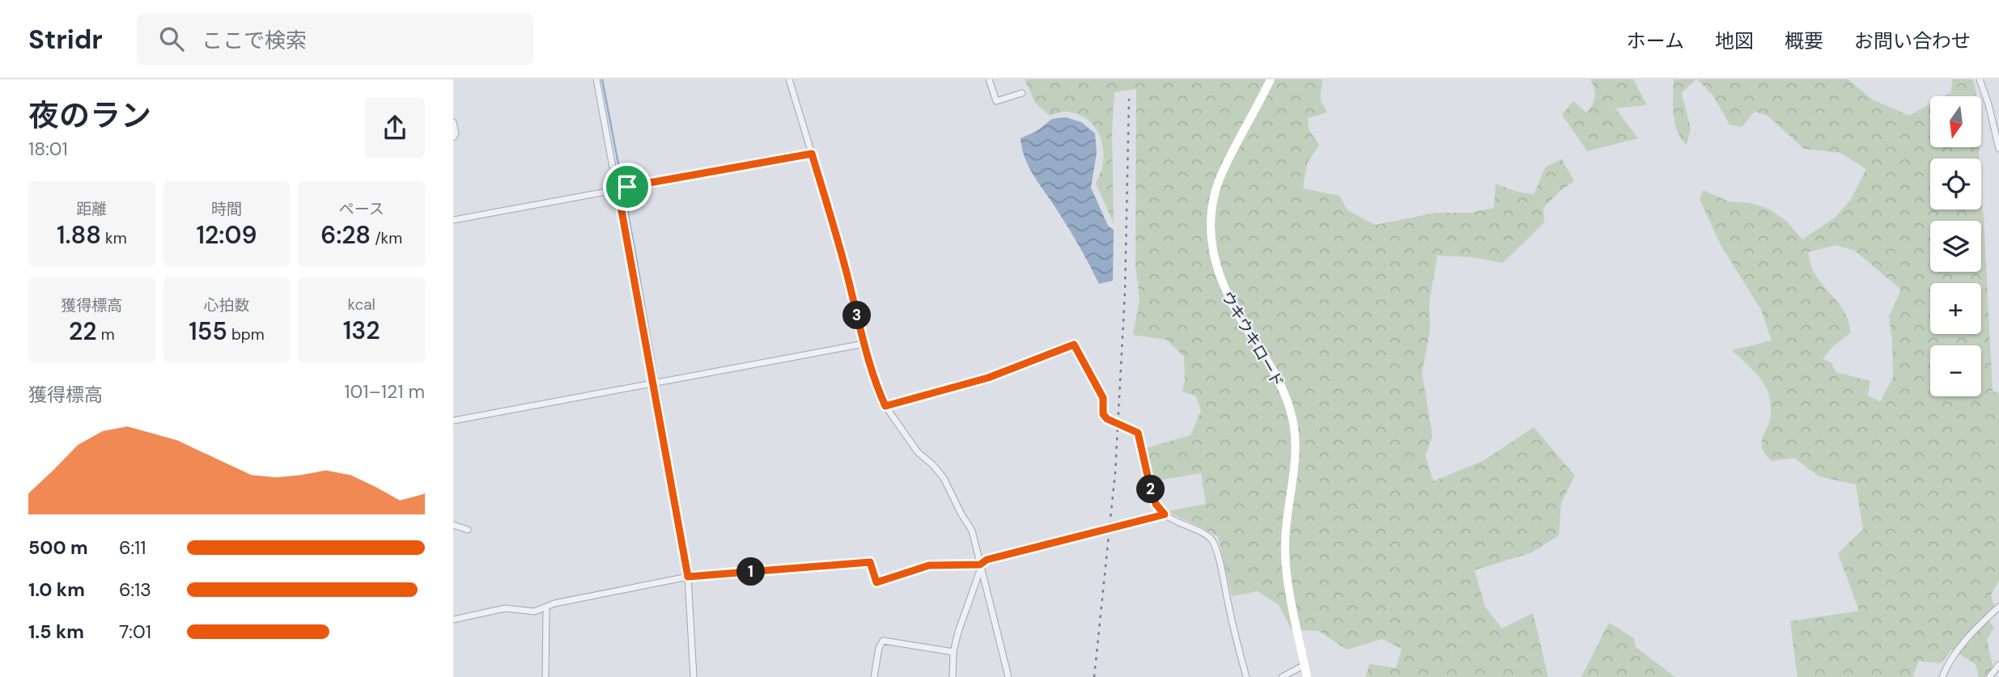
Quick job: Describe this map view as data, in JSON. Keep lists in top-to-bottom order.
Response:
{
  "streets": {
    "street": ["ウキウキロード"]
  },
  "north": "bottom",
  "page": {
    "header": "Stridr",
    "search": "ここで検索",
    "nav": [
      "ホーム",
      "地図",
      "概要",
      "お問い合わせ"
    ],
    "heading": ["夜のラン", "18:01"],
    "map_buttons": ["+", "−"],
    "stats": [
      ["距離", "1.88 km"],
      ["時間", "12:09"],
      ["ペース", "6:28 /km"],
      ["獲得標高", "22 m"],
      ["心拍数", "155 bpm"],
      ["kcal", "132"]
    ],
    "pins": ["3", "2", "1"],
    "chart": ["獲得標高", "101–121 m"],
    "list": [
      {
        "name": "500 m",
        "note": "6:11"
      },
      {
        "name": "1.0 km",
        "note": "6:13"
      },
      {
        "name": "1.5 km",
        "note": "7:01"
      }
    ]
  }
}
